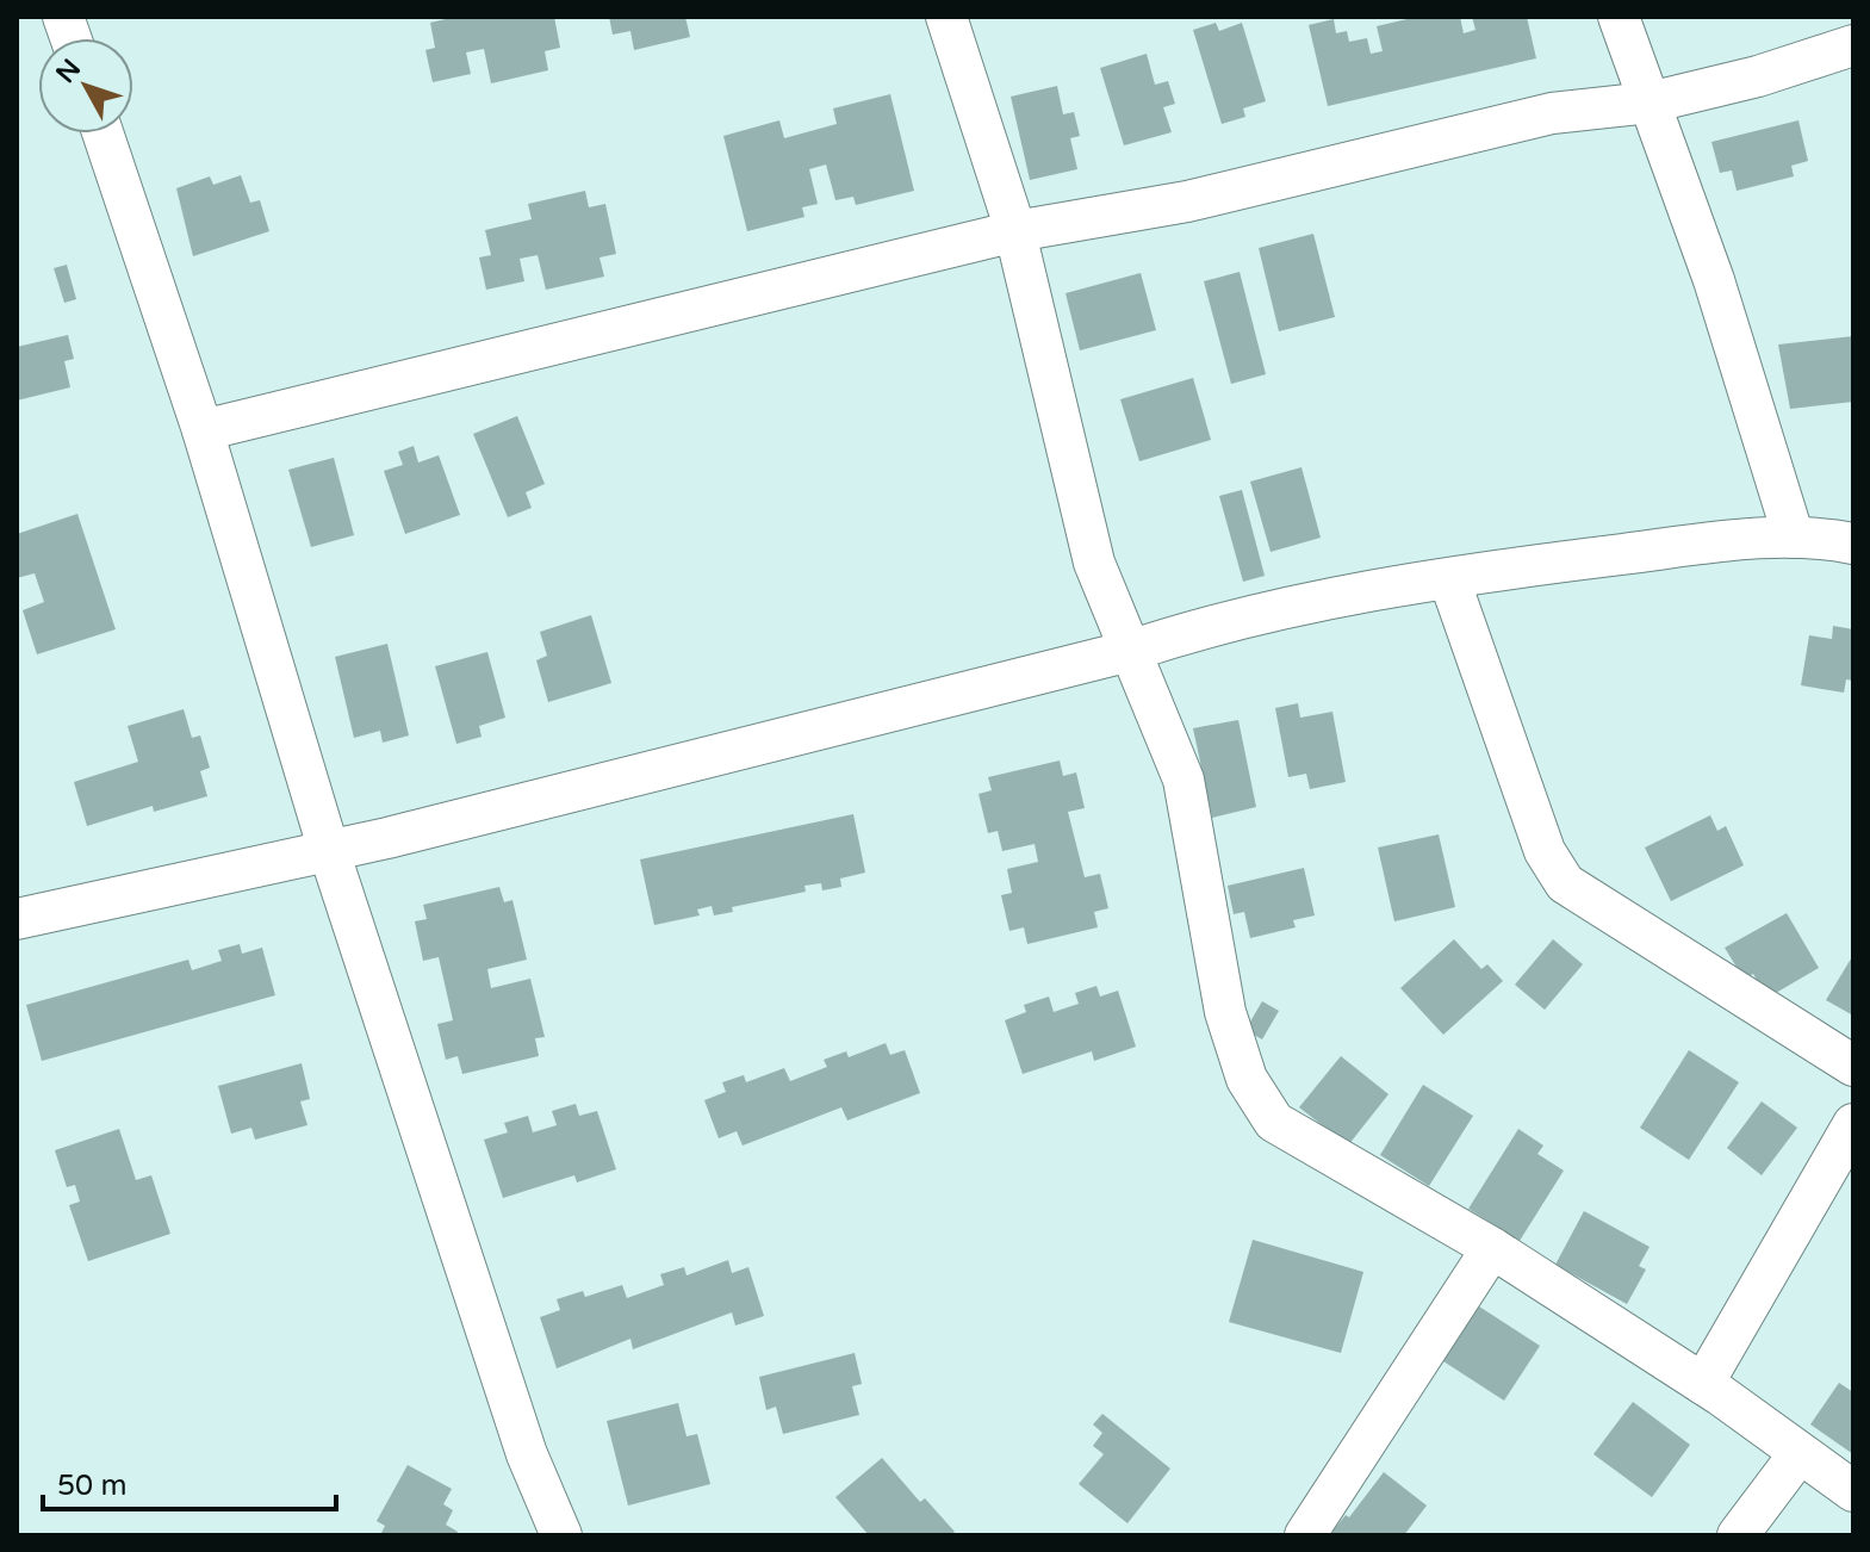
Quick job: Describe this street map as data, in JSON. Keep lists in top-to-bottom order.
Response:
{
  "scale_bar": "50 m",
  "north": "top left"
}
